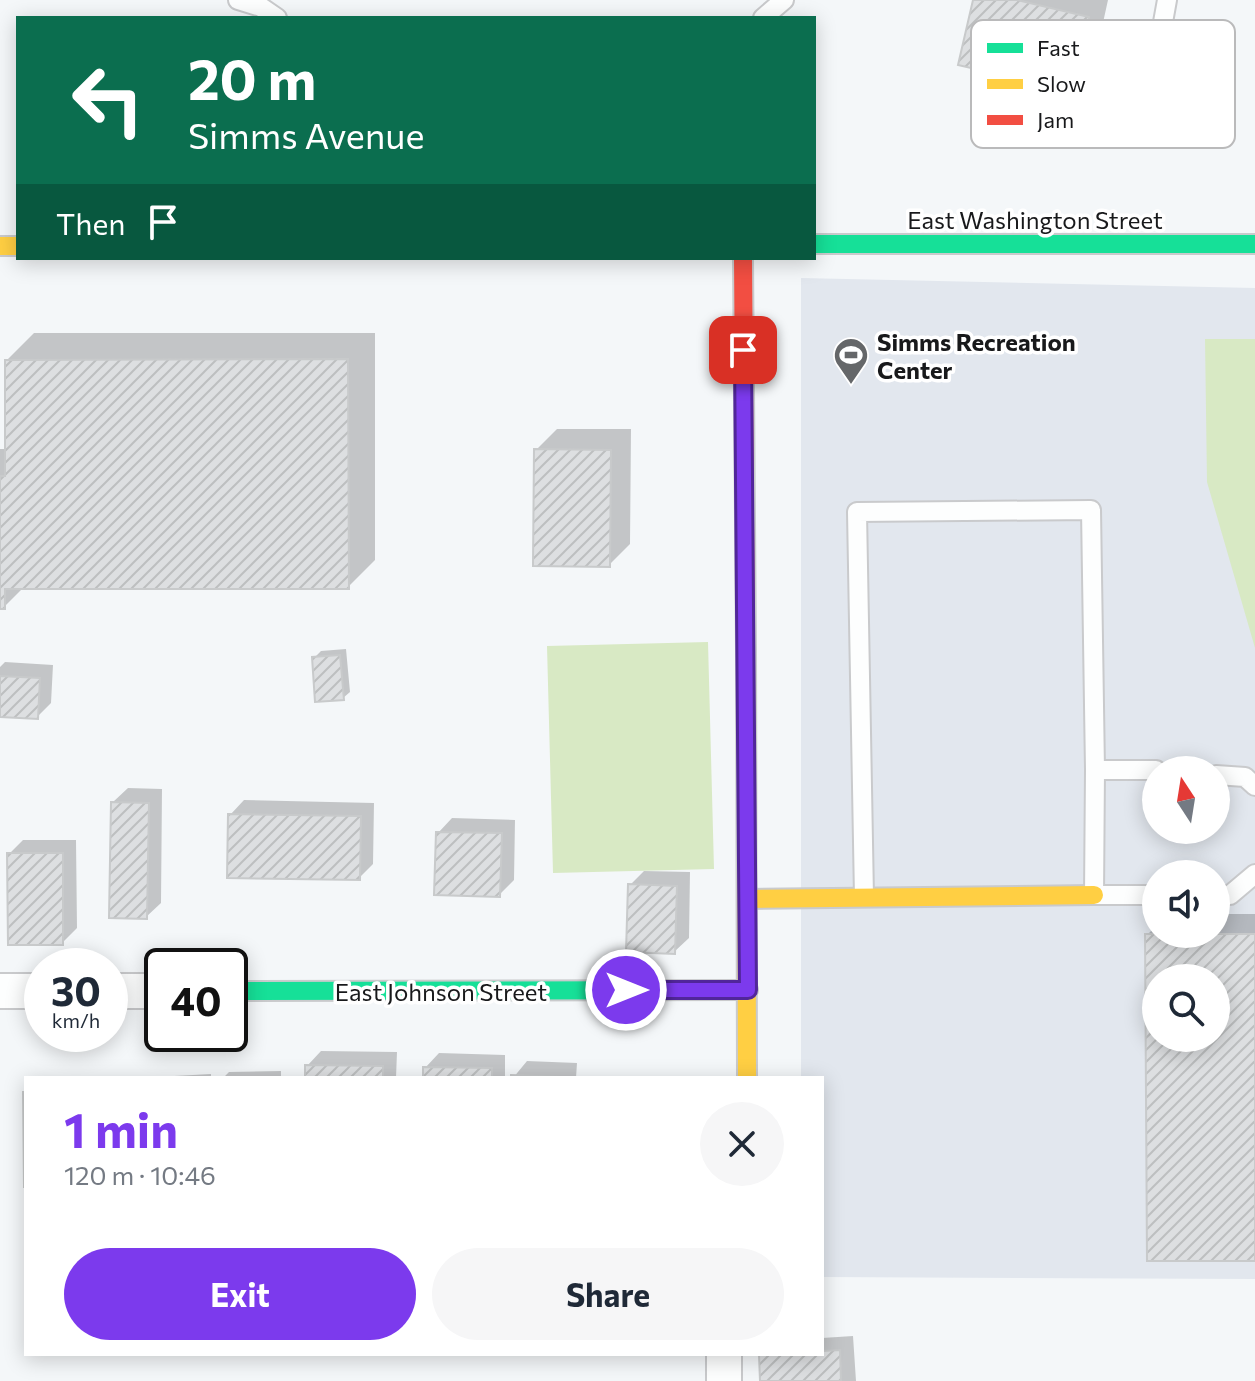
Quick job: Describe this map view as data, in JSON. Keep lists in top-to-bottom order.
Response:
{
  "streets": {
    "street": ["East Washington Street", "East Johnson Street"]
  },
  "places": {
    "sports": ["Simms Recreation Center"]
  },
  "legend": ["Fast", "Slow", "Jam"],
  "north": "top",
  "page": {
    "turn": ["20 m", "Simms Avenue"],
    "then": "Then",
    "speed": "30 km/h",
    "limit": "40",
    "heading": ["1 min", "120 m · 10:46"],
    "buttons": ["Exit", "Share"]
  }
}
